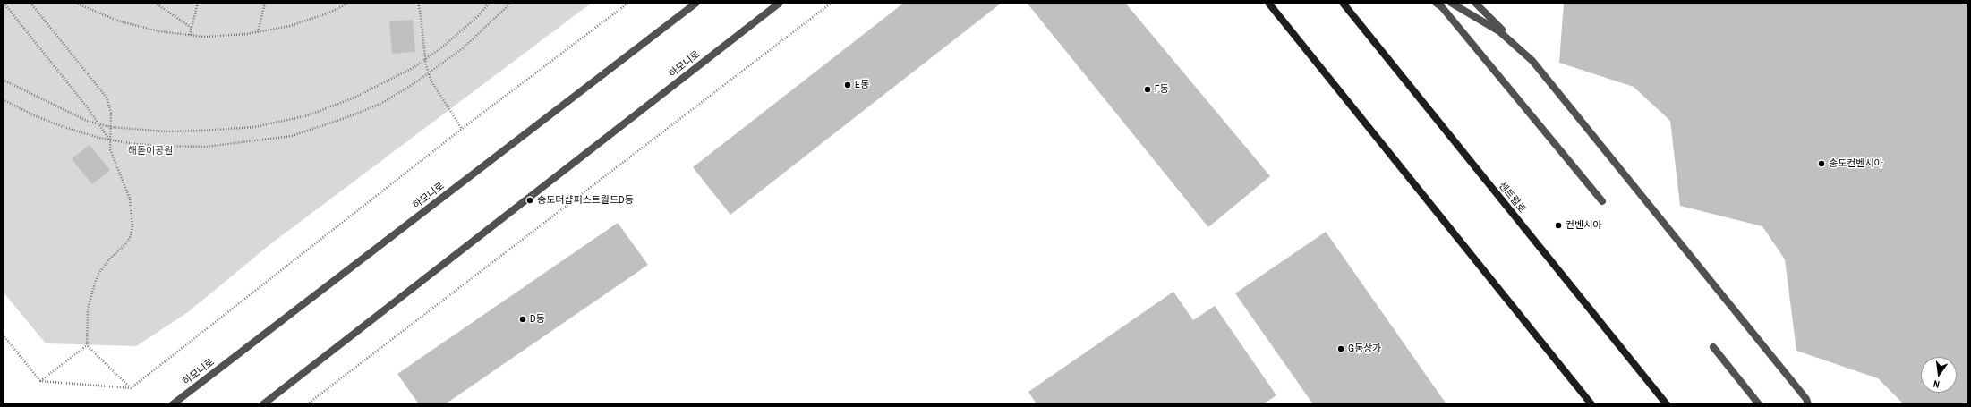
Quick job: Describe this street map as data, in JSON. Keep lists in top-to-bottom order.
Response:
{
  "streets": {
    "main road": ["센트럴로"],
    "street": ["하모니로"]
  },
  "parks": ["해돋이공원"],
  "places": [
    "E동",
    "F동",
    "송도컨벤시아",
    "송도더샵퍼스트월드D동",
    "컨벤시아",
    "D동",
    "G동상가"
  ],
  "north": "bottom"
}
